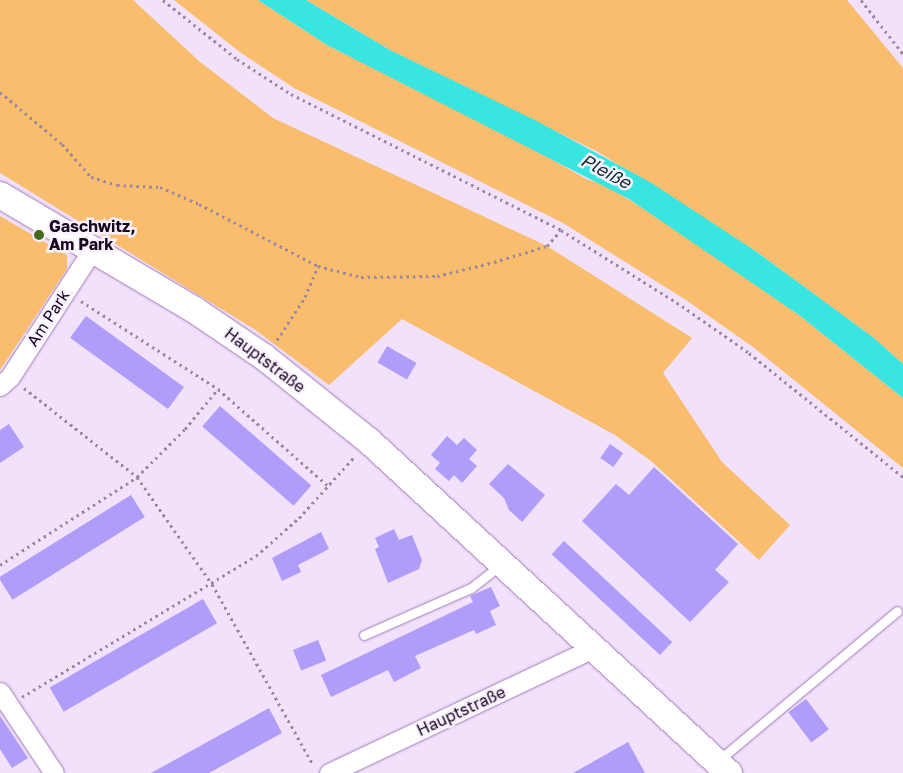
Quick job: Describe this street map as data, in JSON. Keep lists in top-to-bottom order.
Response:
{
  "streets": {
    "main road": ["Hauptstraße"],
    "street": ["Am Park"]
  },
  "crossings": [
    ["Am Park", "Hauptstraße"]
  ],
  "water": ["Pleiße"],
  "places": ["Gaschwitz, Am Park"]
}
